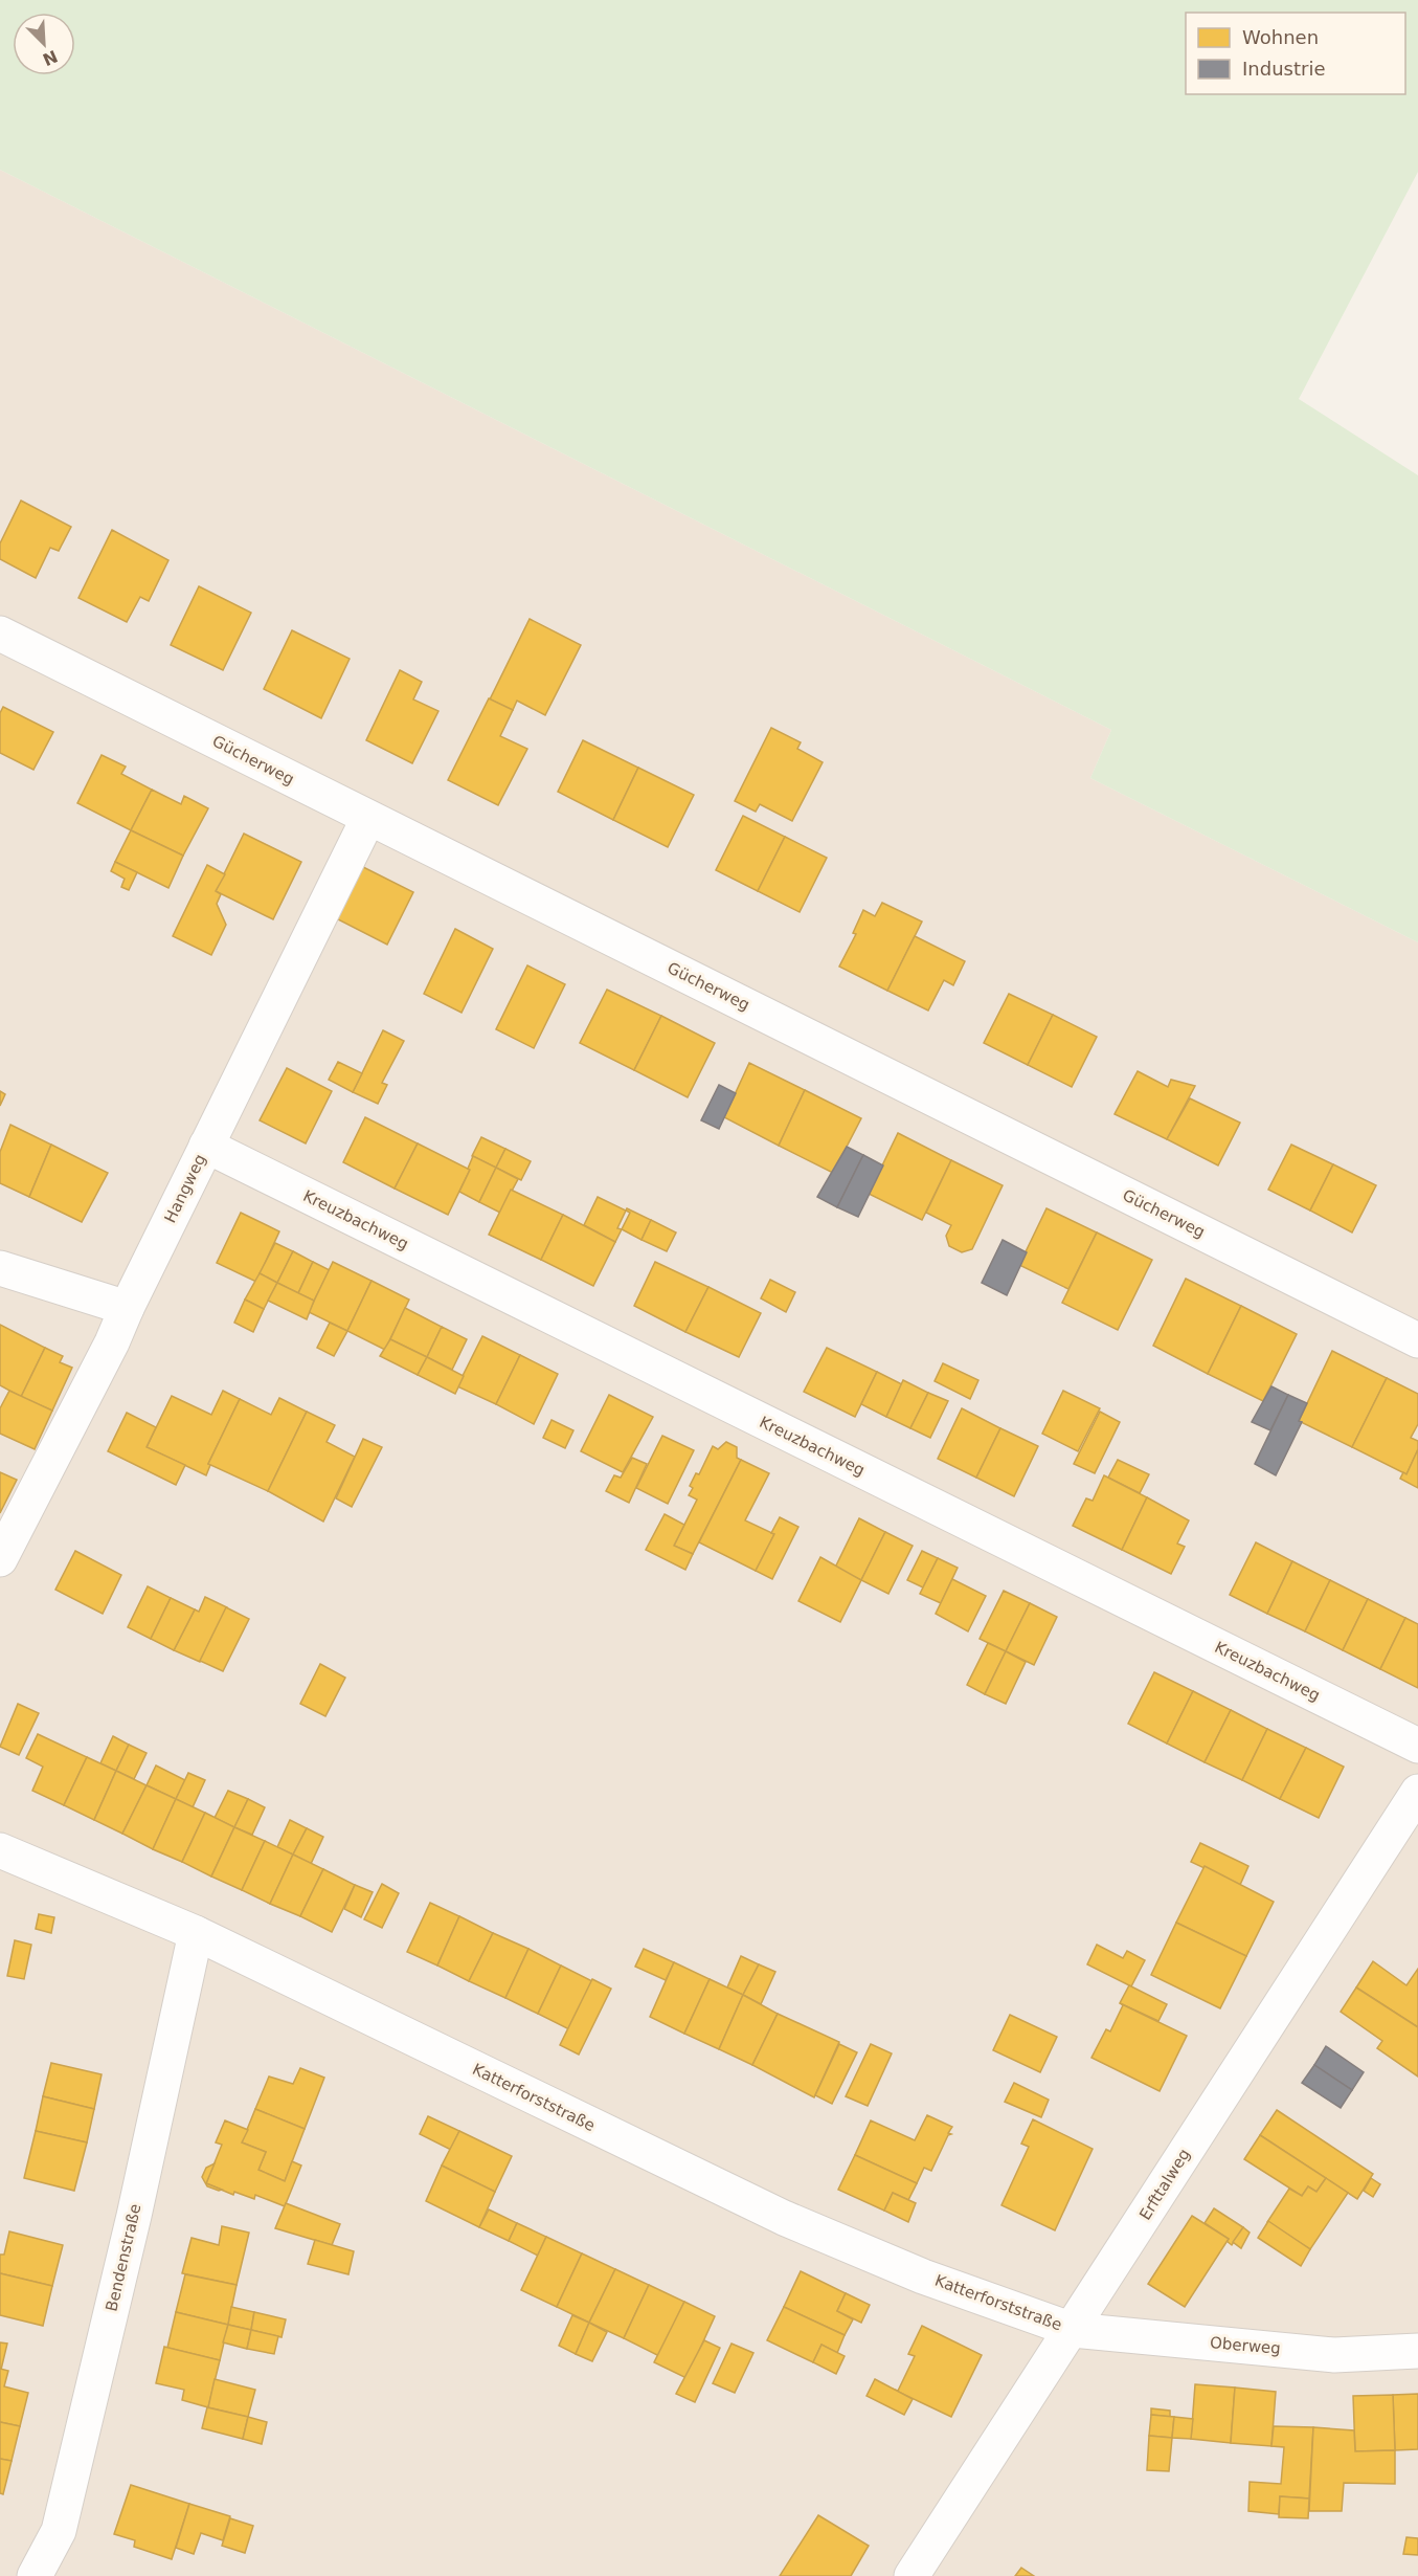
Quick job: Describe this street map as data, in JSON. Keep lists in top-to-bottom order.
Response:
{
  "streets": {
    "street": [
      "Gücherweg",
      "Hangweg",
      "Kreuzbachweg",
      "Katterforststraße",
      "Erfttalweg",
      "Bendenstraße",
      "Oberweg"
    ]
  },
  "crossings": [
    ["Gücherweg", "Hangweg"],
    ["Hangweg", "Kreuzbachweg"],
    ["Katterforststraße", "Erfttalweg"],
    ["Katterforststraße", "Bendenstraße"],
    ["Katterforststraße", "Oberweg"],
    ["Erfttalweg", "Oberweg"]
  ],
  "legend": ["Wohnen", "Industrie"],
  "north": "bottom right"
}
